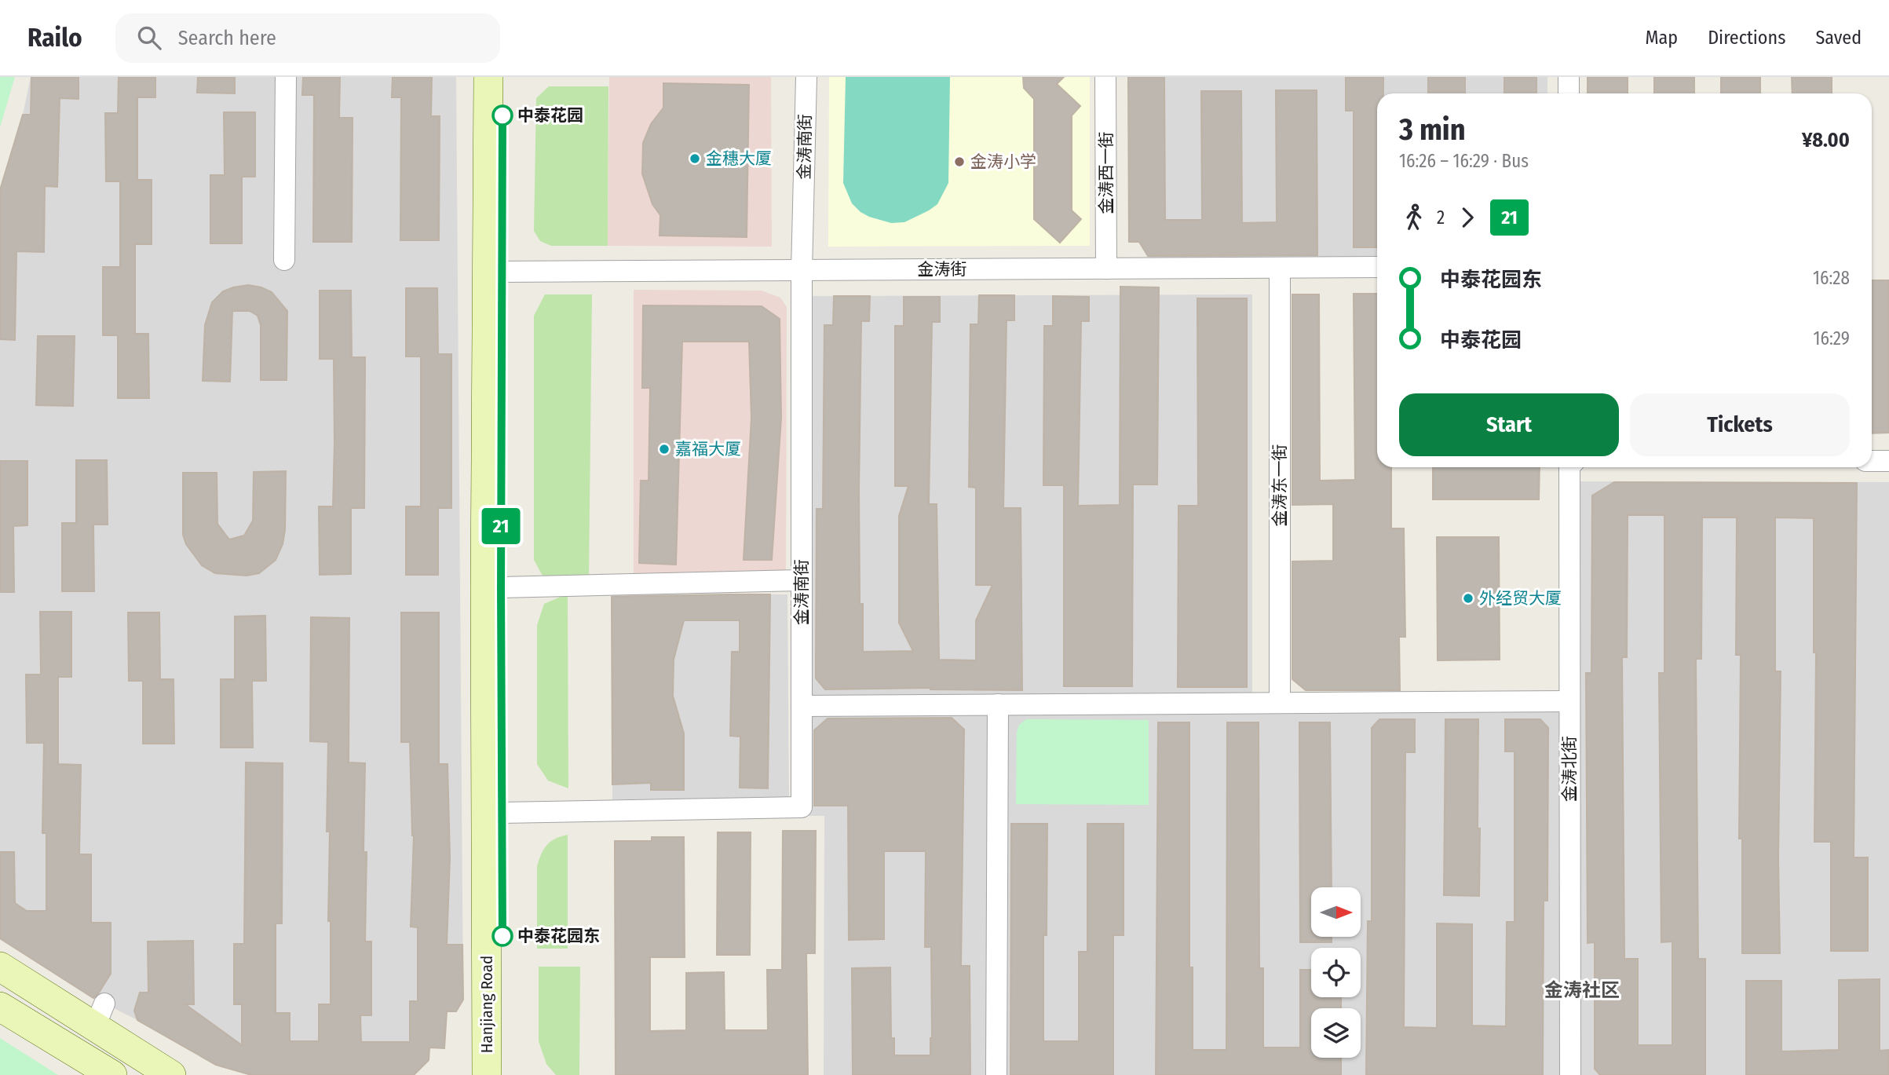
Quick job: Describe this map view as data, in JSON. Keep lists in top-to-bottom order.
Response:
{
  "streets": {
    "street": [
      "金涛南街",
      "金涛西一街",
      "金涛街",
      "金涛东一街",
      "金涛北街",
      "Hanjiang Road"
    ]
  },
  "crossings": [
    ["金涛南街", "金涛街"],
    ["金涛南街", "Hanjiang Road"],
    ["金涛西一街", "金涛街"],
    ["金涛街", "金涛东一街"],
    ["金涛街", "Hanjiang Road"]
  ],
  "districts": ["金涛社区"],
  "places": [
    "中泰花园",
    "金穗大厦",
    "金涛小学",
    "嘉福大厦",
    "外经贸大厦",
    "中泰花园东"
  ],
  "lines": ["bus line 21"],
  "north": "right",
  "page": {
    "header": "Railo",
    "search": "Search here",
    "nav": ["Map", "Directions", "Saved"],
    "on_map": "21",
    "heading": ["3 min", "16:26 – 16:29 · Bus", "¥8.00"],
    "legs": ["2", "21"],
    "list": [
      {
        "name": "中泰花园东",
        "value": "16:28"
      },
      {
        "name": "中泰花园",
        "value": "16:29"
      }
    ],
    "buttons": ["Start", "Tickets"]
  }
}
